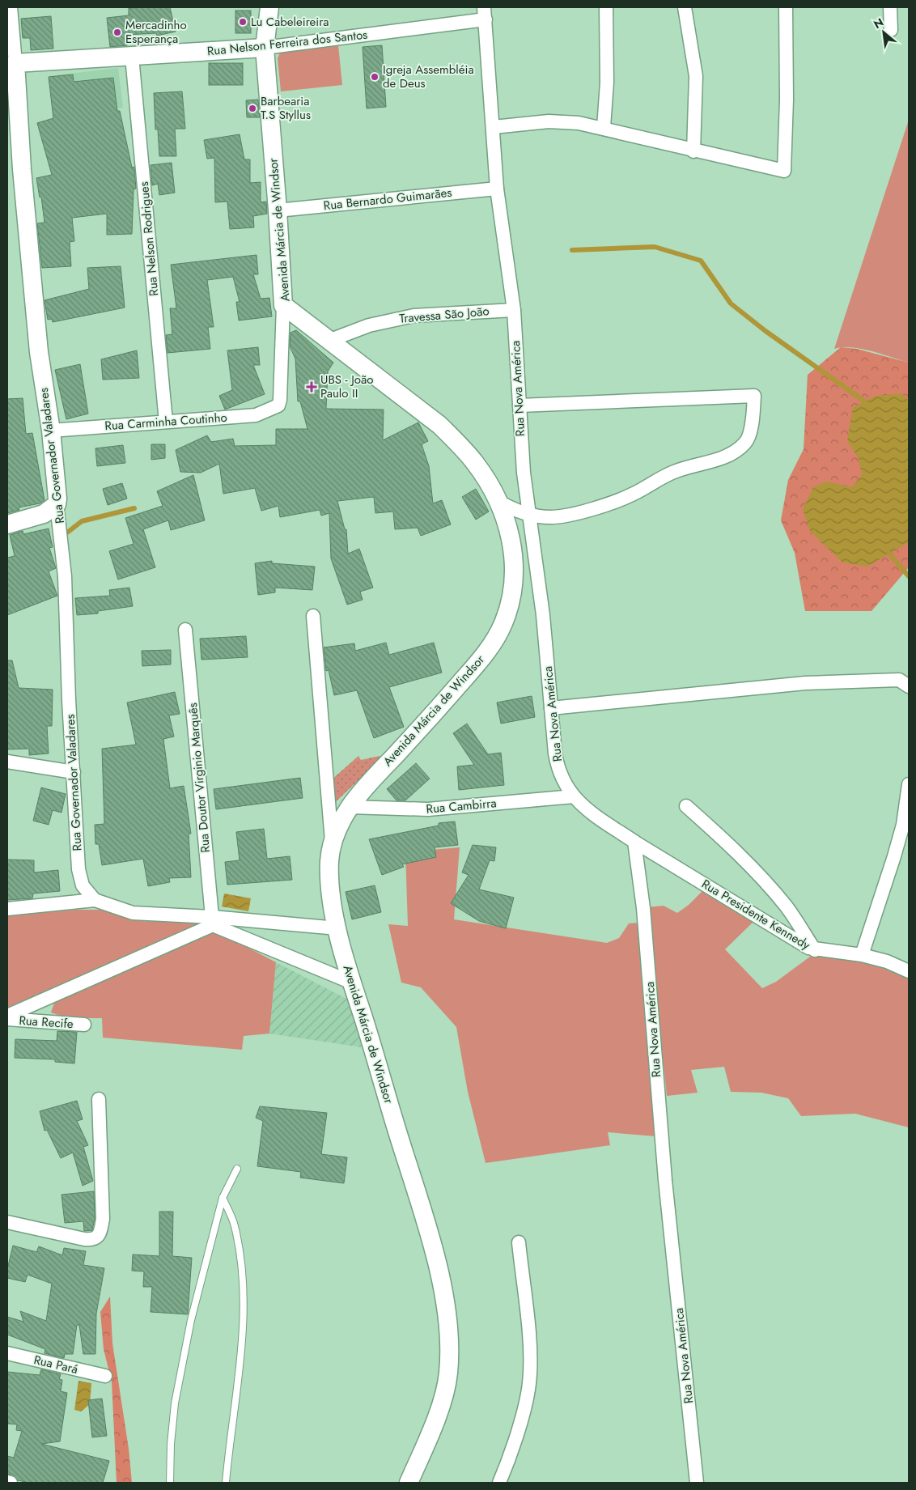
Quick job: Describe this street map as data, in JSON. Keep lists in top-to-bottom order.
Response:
{
  "streets": {
    "street": [
      "Rua Nelson Ferreira dos Santos",
      "Rua Bernardo Guimarães",
      "Avenida Márcia de Windsor",
      "Rua Nelson Rodrigues",
      "Travessa São João",
      "Rua Nova América",
      "Rua Carminha Coutinho",
      "Rua Governador Valadares",
      "Rua Doutor Virginio Marquês",
      "Rua Cambirra",
      "Rua Presidente Kennedy",
      "Rua Recife",
      "Rua Pará"
    ]
  },
  "crossings": [
    ["Rua Nelson Ferreira dos Santos", "Avenida Márcia de Windsor"],
    ["Rua Nelson Ferreira dos Santos", "Rua Nelson Rodrigues"],
    ["Rua Nelson Ferreira dos Santos", "Rua Nova América"],
    ["Rua Nelson Ferreira dos Santos", "Rua Governador Valadares"],
    ["Rua Bernardo Guimarães", "Avenida Márcia de Windsor"],
    ["Rua Bernardo Guimarães", "Rua Nova América"],
    ["Avenida Márcia de Windsor", "Travessa São João"],
    ["Avenida Márcia de Windsor", "Rua Carminha Coutinho"],
    ["Avenida Márcia de Windsor", "Rua Cambirra"],
    ["Rua Nelson Rodrigues", "Rua Carminha Coutinho"],
    ["Travessa São João", "Rua Nova América"],
    ["Rua Nova América", "Rua Cambirra"],
    ["Rua Nova América", "Rua Presidente Kennedy"],
    ["Rua Carminha Coutinho", "Rua Governador Valadares"]
  ],
  "places": {
    "other": [
      "Lu Cabeleireira",
      "Mercadinho Esperança",
      "Igreja Assembléia de Deus",
      "Barbearia T.S Styllus"
    ],
    "health": ["UBS - João Paulo II"]
  },
  "north": "top left"
}
